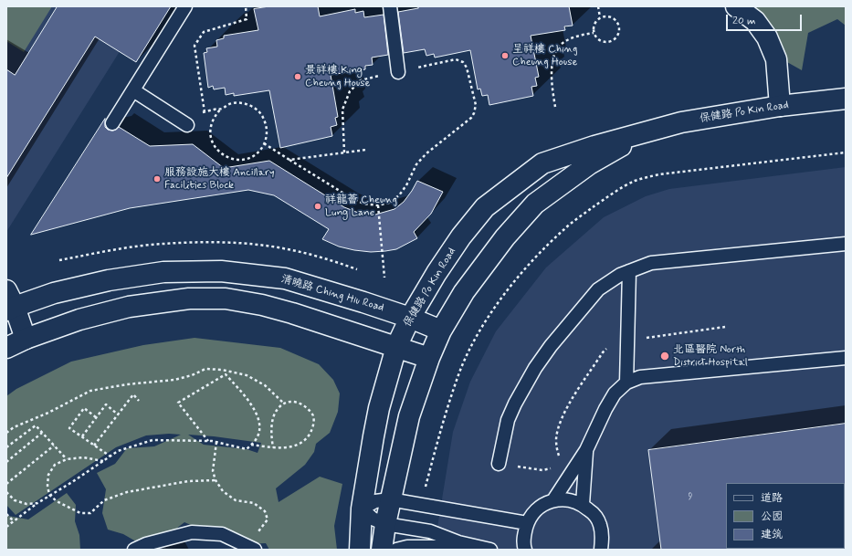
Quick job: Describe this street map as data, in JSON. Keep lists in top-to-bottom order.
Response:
{
  "streets": {
    "street": ["保健路 Po Kin Road", "清曉路 Ching Hiu Road"]
  },
  "crossings": [
    ["保健路 Po Kin Road", "清曉路 Ching Hiu Road"]
  ],
  "places": [
    "呈祥樓 Ching Cheung House",
    "景祥樓 King Cheung House",
    "服務設施大樓 Ancillary Facilities Block",
    "祥龍薈 Cheung Lung Lane",
    "北區醫院 North District Hospital"
  ],
  "house_numbers": ["9"],
  "legend": ["道路", "公园", "建筑"],
  "scale_bar": "20 m"
}
